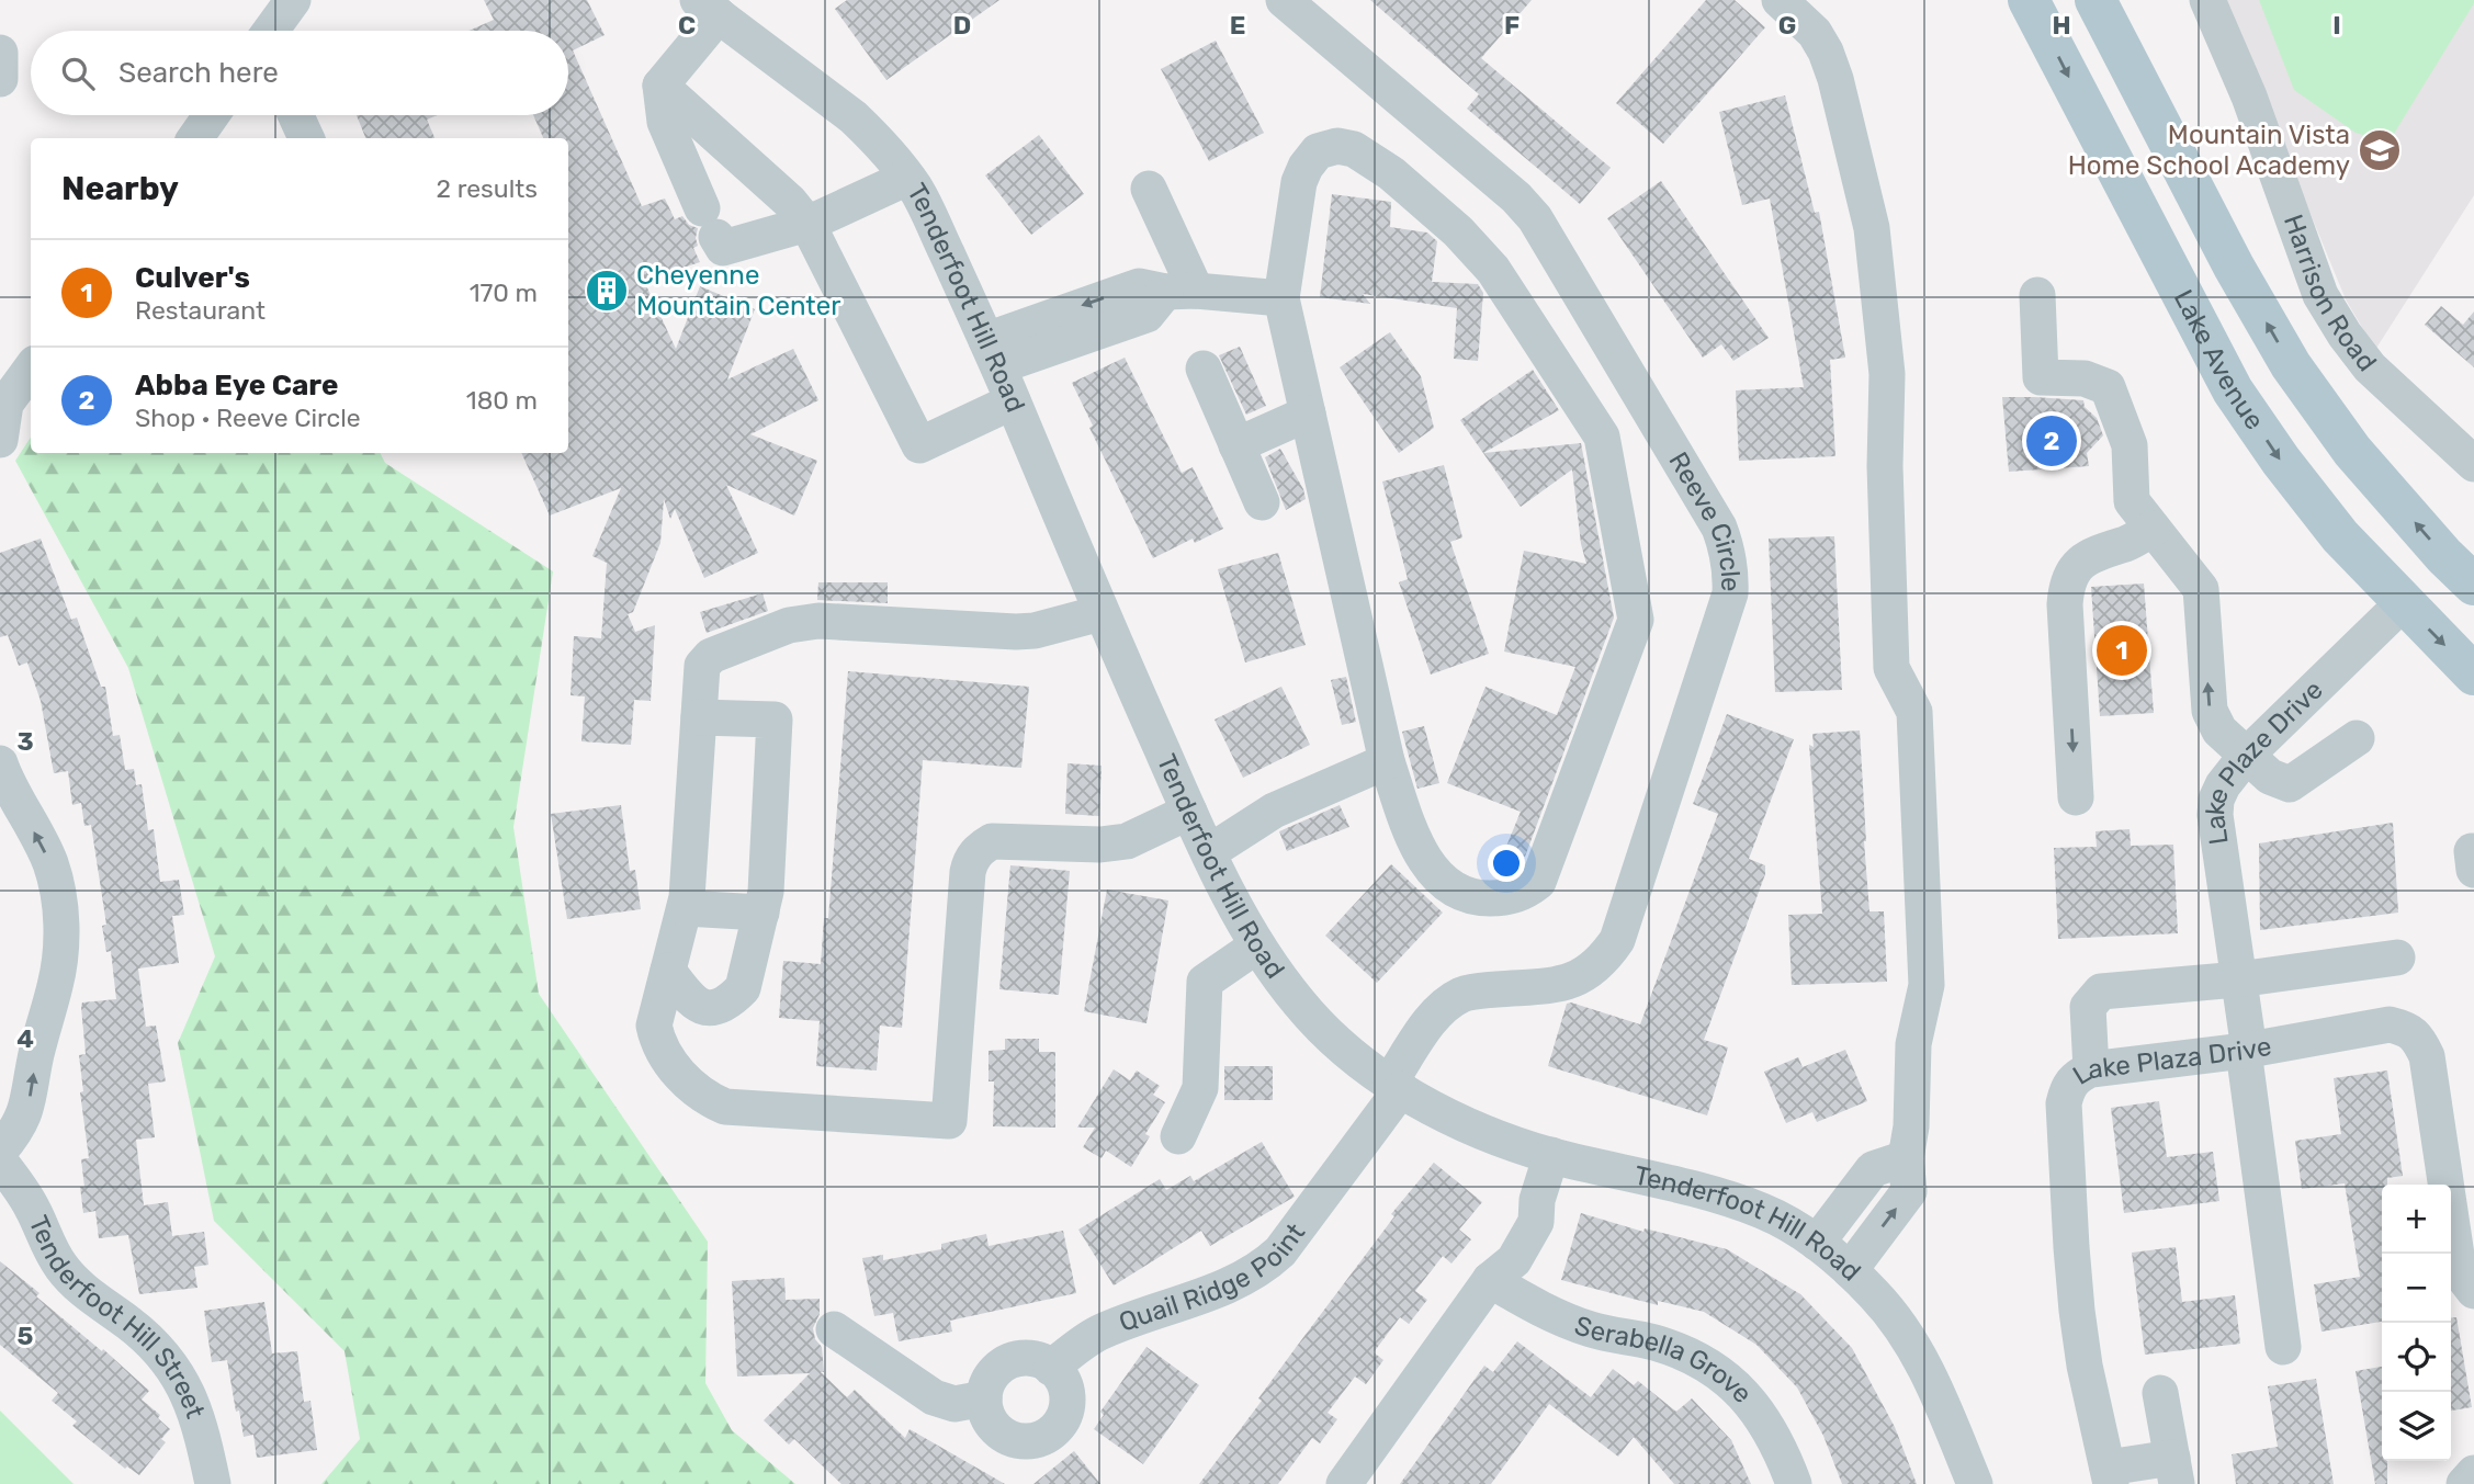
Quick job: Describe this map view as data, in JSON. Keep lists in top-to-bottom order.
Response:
{
  "streets": {
    "main road": ["Lake Avenue"],
    "street": [
      "Harrison Road",
      "Tenderfoot Hill Road",
      "Reeve Circle",
      "Lake Plaze Drive",
      "Lake Plaza Drive",
      "Quail Ridge Point",
      "Tenderfoot Hill Street",
      "Serabella Grove"
    ]
  },
  "crossings": [
    ["Tenderfoot Hill Road", "Reeve Circle"],
    ["Tenderfoot Hill Road", "Quail Ridge Point"],
    ["Lake Avenue", "Lake Plaze Drive"],
    ["Reeve Circle", "Quail Ridge Point"],
    ["Lake Plaze Drive", "Lake Plaza Drive"]
  ],
  "places": {
    "school or university": ["Mountain Vista Home School Academy"],
    "building": ["Cheyenne Mountain Center"]
  },
  "page": {
    "search": "Search here",
    "heading": ["Nearby", "2 results"],
    "list": [
      {
        "mark": "1",
        "name": "Culver's",
        "note": "Restaurant",
        "value": "170 m"
      },
      {
        "mark": "2",
        "name": "Abba Eye Care",
        "note": "Shop · Reeve Circle",
        "value": "180 m"
      }
    ],
    "pins": ["2", "1"],
    "map_buttons": ["+", "−"]
  },
  "grid": {
    "columns": [
      "C",
      "D",
      "E",
      "F",
      "G",
      "H",
      "I"
    ],
    "rows": ["3", "4", "5"]
  }
}
